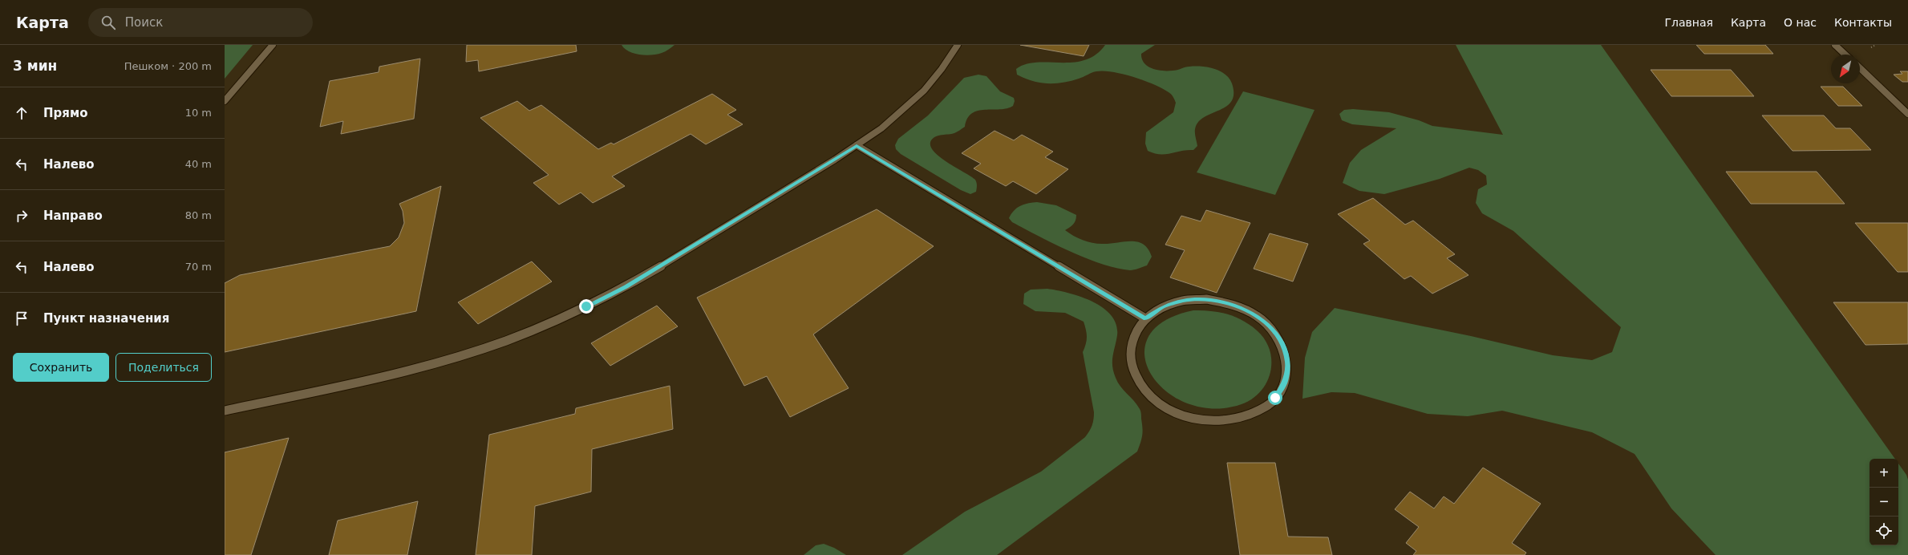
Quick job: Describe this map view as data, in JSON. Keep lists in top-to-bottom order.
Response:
{
  "north": "bottom left",
  "page": {
    "header": "Карта",
    "search": "Поиск",
    "nav": [
      "Главная",
      "Карта",
      "О нас",
      "Контакты"
    ],
    "heading": ["3 мин", "Пешком · 200 m"],
    "list": [
      ["Прямо", "10 m"],
      ["Налево", "40 m"],
      ["Направо", "80 m"],
      ["Налево", "70 m"],
      "Пункт назначения"
    ],
    "buttons": ["Сохранить", "Поделиться"],
    "map_buttons": ["+", "−"]
  }
}
